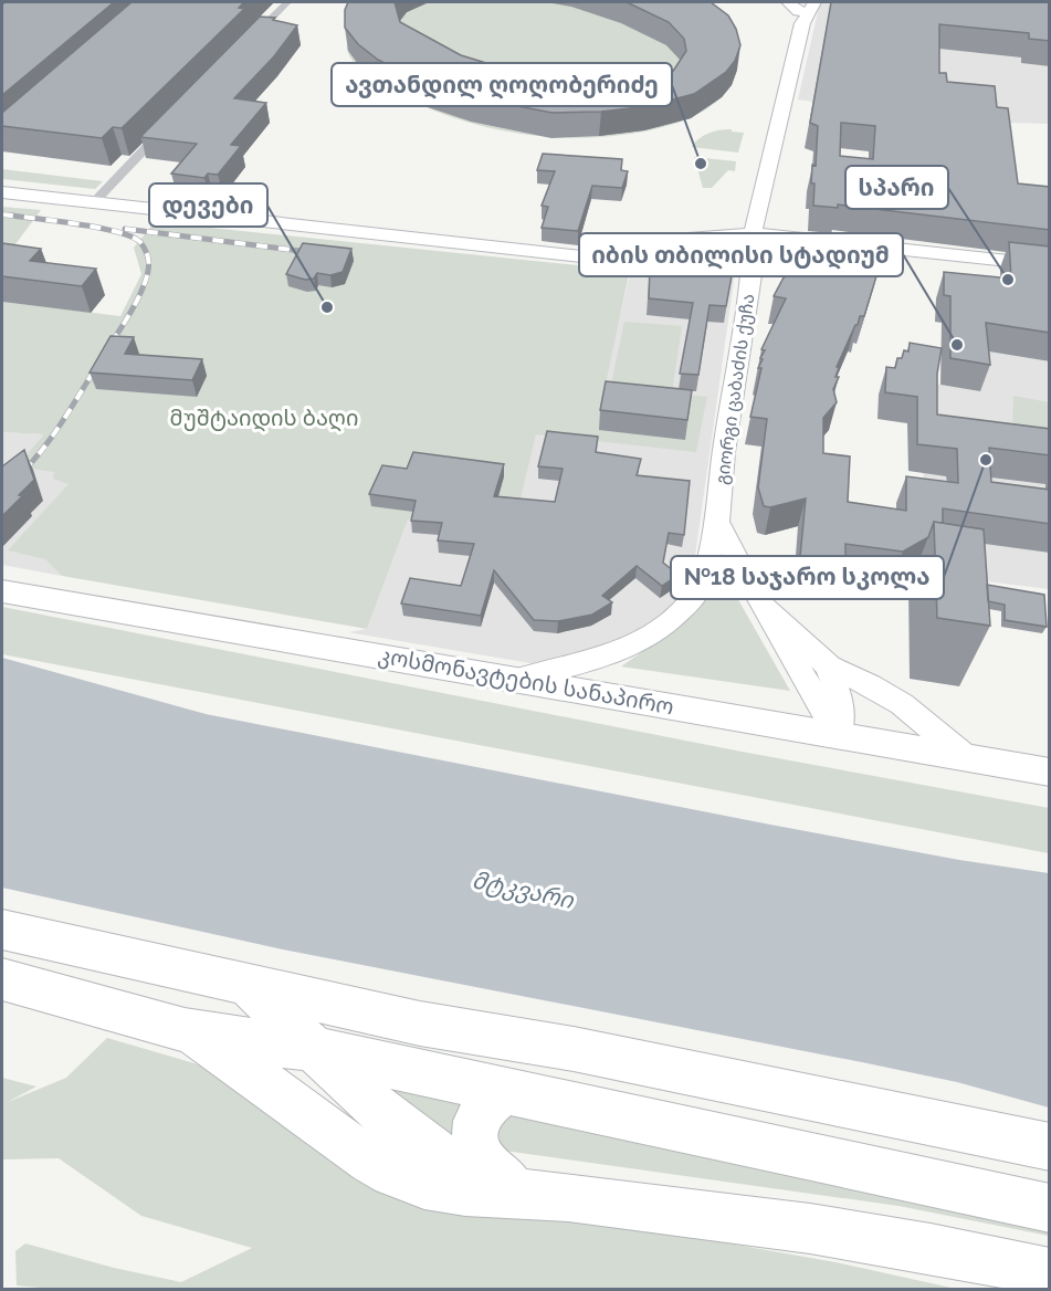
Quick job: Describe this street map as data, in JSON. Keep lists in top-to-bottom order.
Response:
{
  "streets": {
    "main road": ["გიორგი ცაბაძის ქუჩა", "კოსმონავტების სანაპირო"]
  },
  "crossings": [
    ["გიორგი ცაბაძის ქუჩა", "კოსმონავტების სანაპირო"]
  ],
  "water": ["მტკვარი"],
  "parks": ["მუშტაიდის ბაღი"],
  "places": [
    "ავთანდილ ღოღობერიძე",
    "სპარი",
    "დევები",
    "იბის თბილისი სტადიუმ",
    "№18 საჯარო სკოლა"
  ]
}
